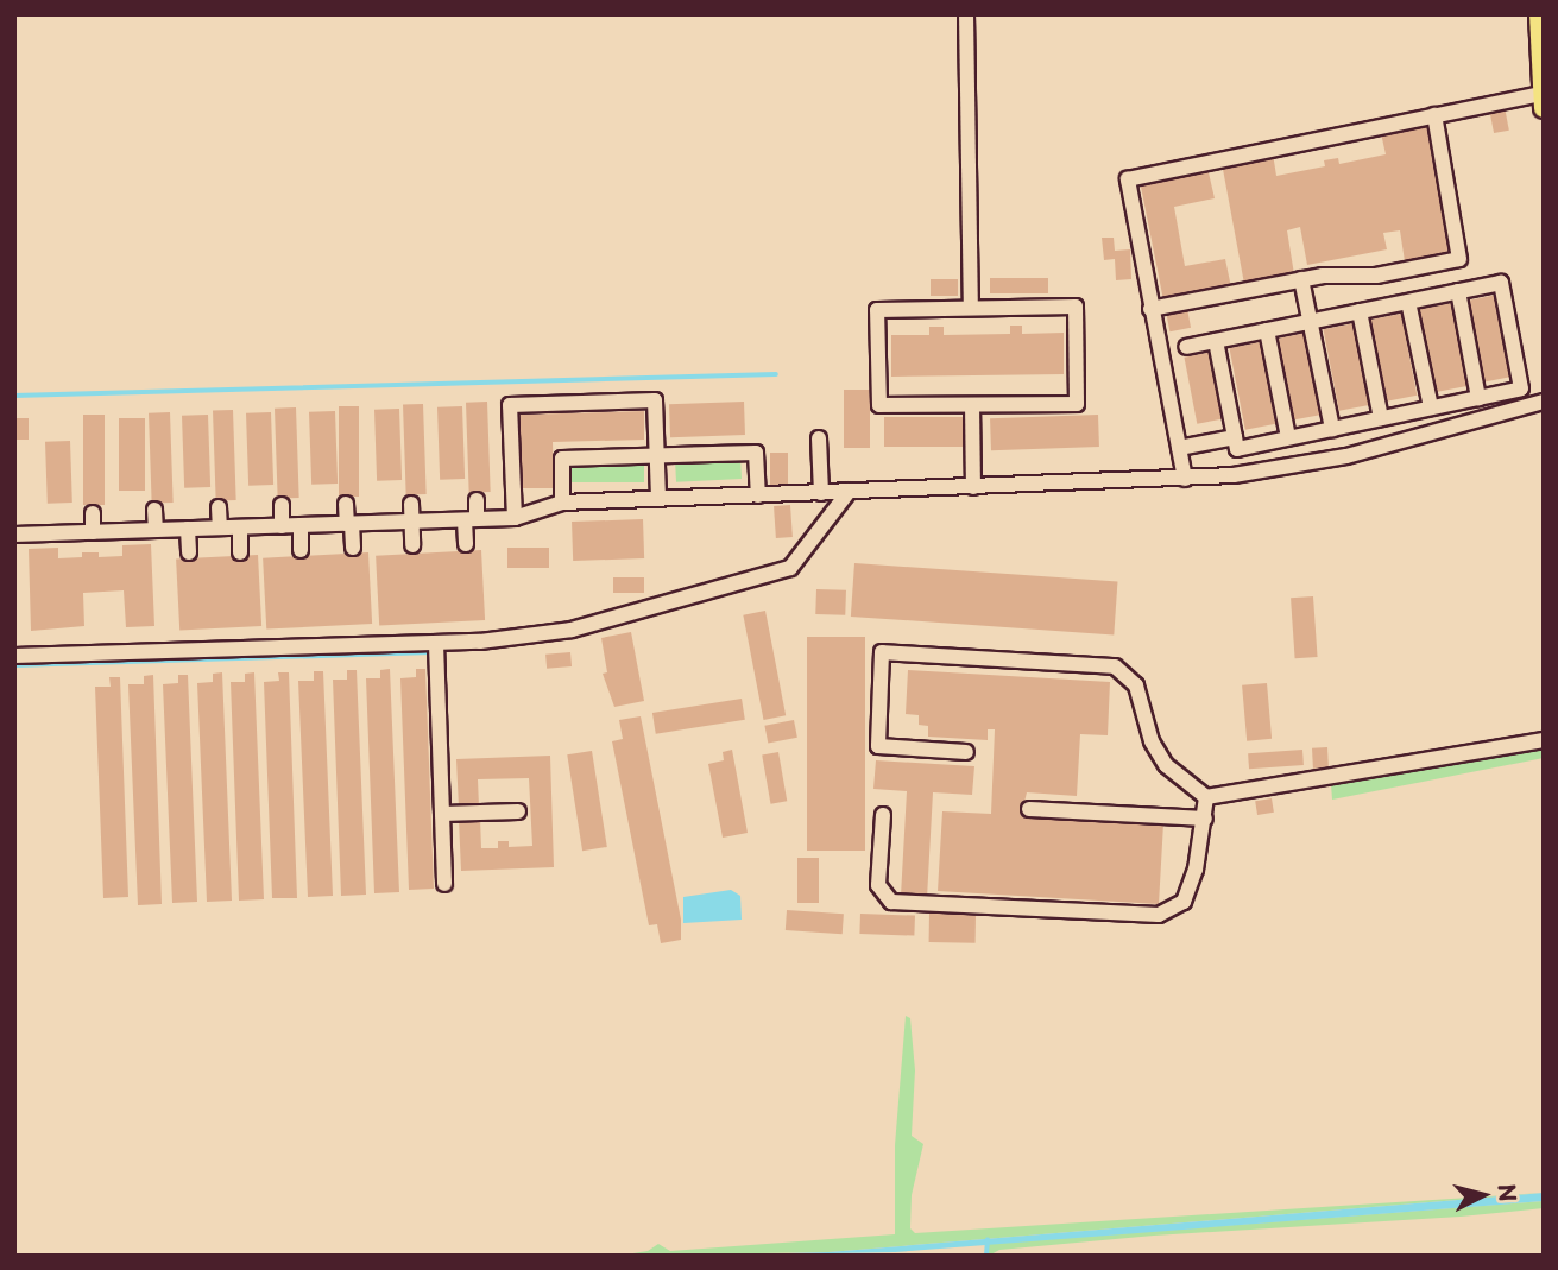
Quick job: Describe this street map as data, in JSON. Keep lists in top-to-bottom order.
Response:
{
  "north": "right"
}
